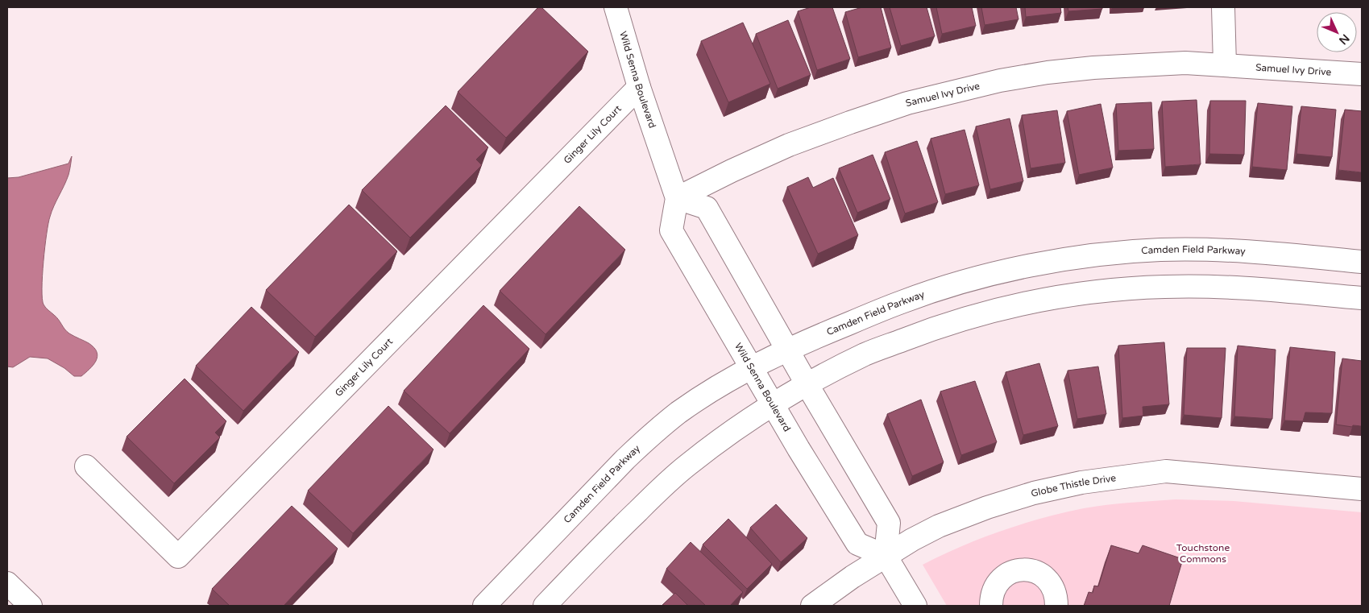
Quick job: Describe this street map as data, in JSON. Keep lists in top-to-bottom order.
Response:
{
  "streets": {
    "street": [
      "Samuel Ivy Drive",
      "Wild Senna Boulevard",
      "Ginger Lily Court",
      "Camden Field Parkway",
      "Globe Thistle Drive"
    ]
  },
  "crossings": [
    ["Samuel Ivy Drive", "Wild Senna Boulevard"],
    ["Wild Senna Boulevard", "Ginger Lily Court"],
    ["Wild Senna Boulevard", "Camden Field Parkway"],
    ["Wild Senna Boulevard", "Globe Thistle Drive"]
  ],
  "parks": ["Touchstone Commons"],
  "north": "bottom right"
}
